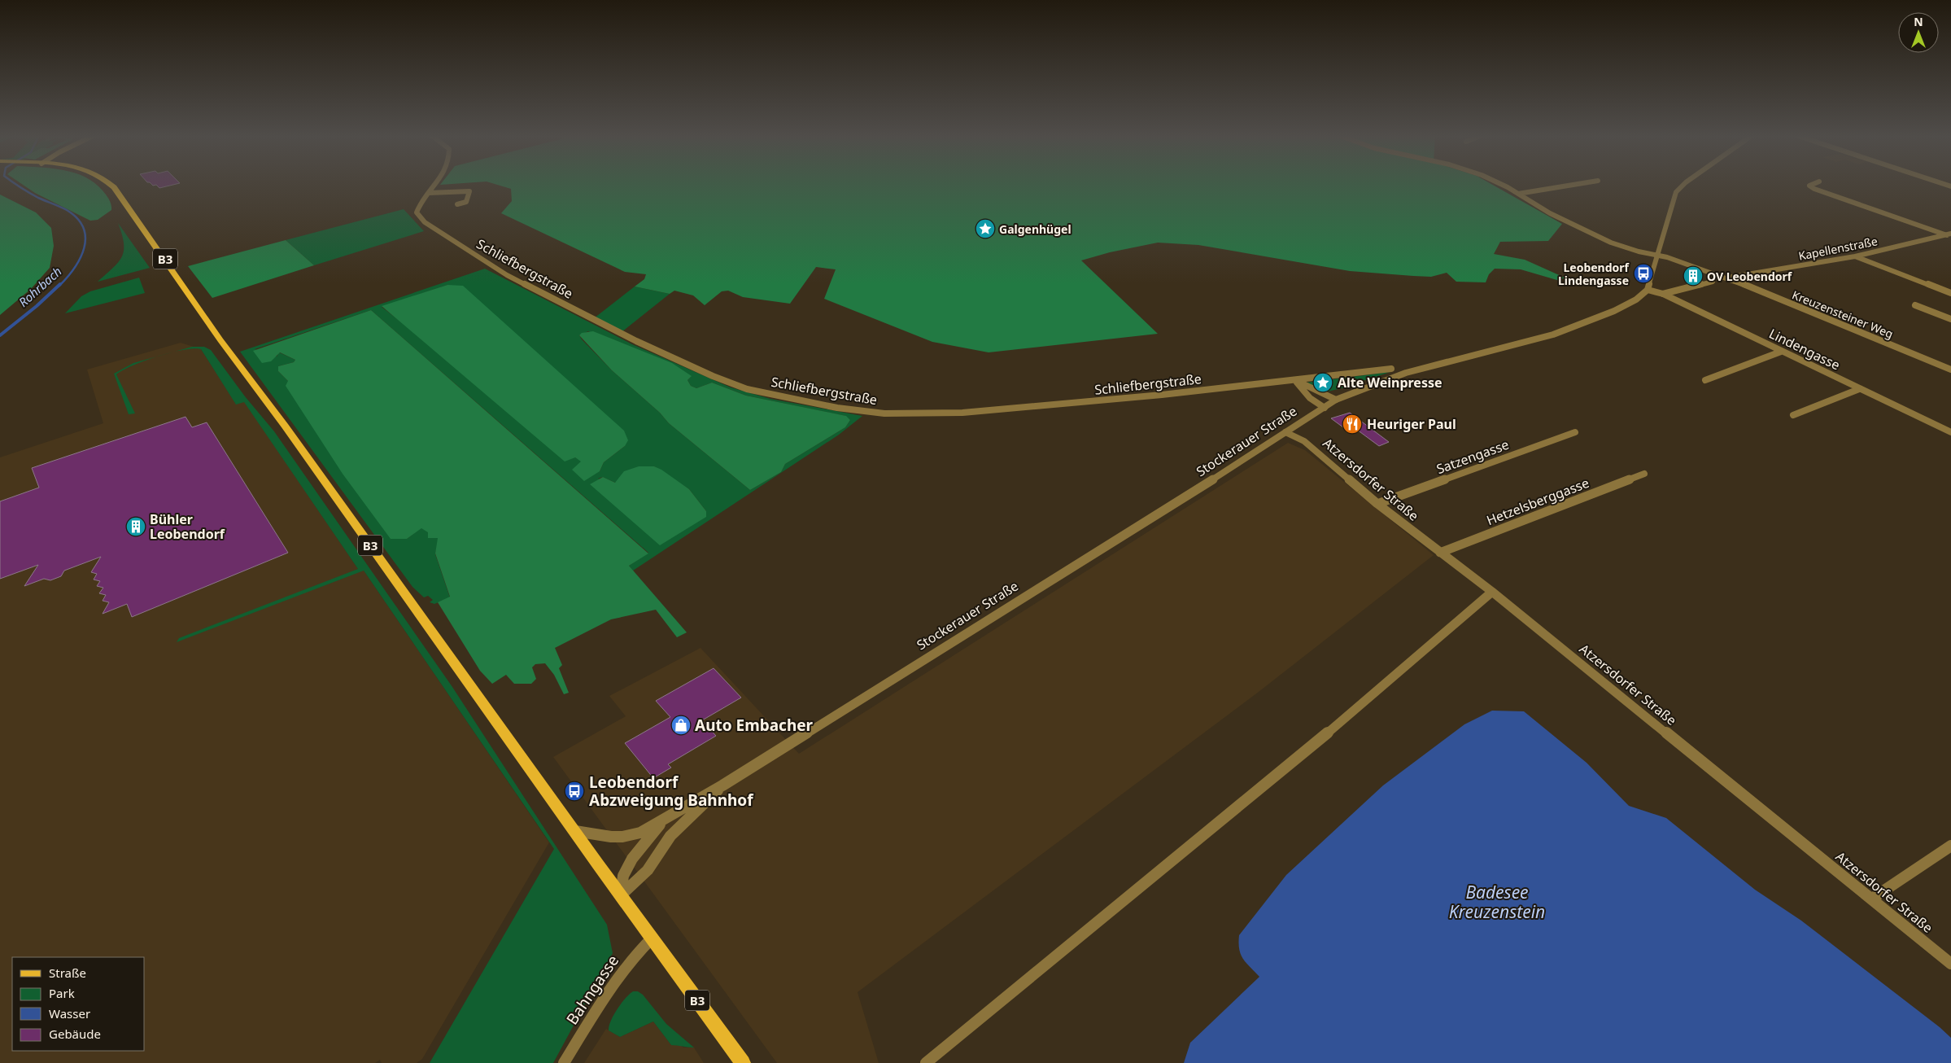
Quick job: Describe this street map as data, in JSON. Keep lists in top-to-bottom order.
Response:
{
  "streets": {
    "main road": ["B3"],
    "street": [
      "Kapellenstraße",
      "Schliefbergstraße",
      "Kreuzensteiner Weg",
      "Lindengasse",
      "Stockerauer Straße",
      "Satzengasse",
      "Atzersdorfer Straße",
      "Hetzelsberggasse",
      "Bahngasse"
    ]
  },
  "crossings": [
    ["Kapellenstraße", "Kreuzensteiner Weg"],
    ["B3", "Stockerauer Straße"],
    ["B3", "Bahngasse"],
    ["Lindengasse", "Stockerauer Straße"],
    ["Stockerauer Straße", "Atzersdorfer Straße"],
    ["Satzengasse", "Atzersdorfer Straße"],
    ["Atzersdorfer Straße", "Hetzelsberggasse"]
  ],
  "water": ["Rohrbach", "Badesee Kreuzenstein"],
  "places": {
    "place": ["Galgenhügel", "Alte Weinpresse"],
    "bus stop": ["Leobendorf Lindengasse", "Leobendorf Abzweigung Bahnhof"],
    "building": ["OV Leobendorf", "Bühler Leobendorf"],
    "restaurant": ["Heuriger Paul"],
    "shop": ["Auto Embacher"]
  },
  "legend": [
    "Straße",
    "Park",
    "Wasser",
    "Gebäude"
  ],
  "north": "top"
}
